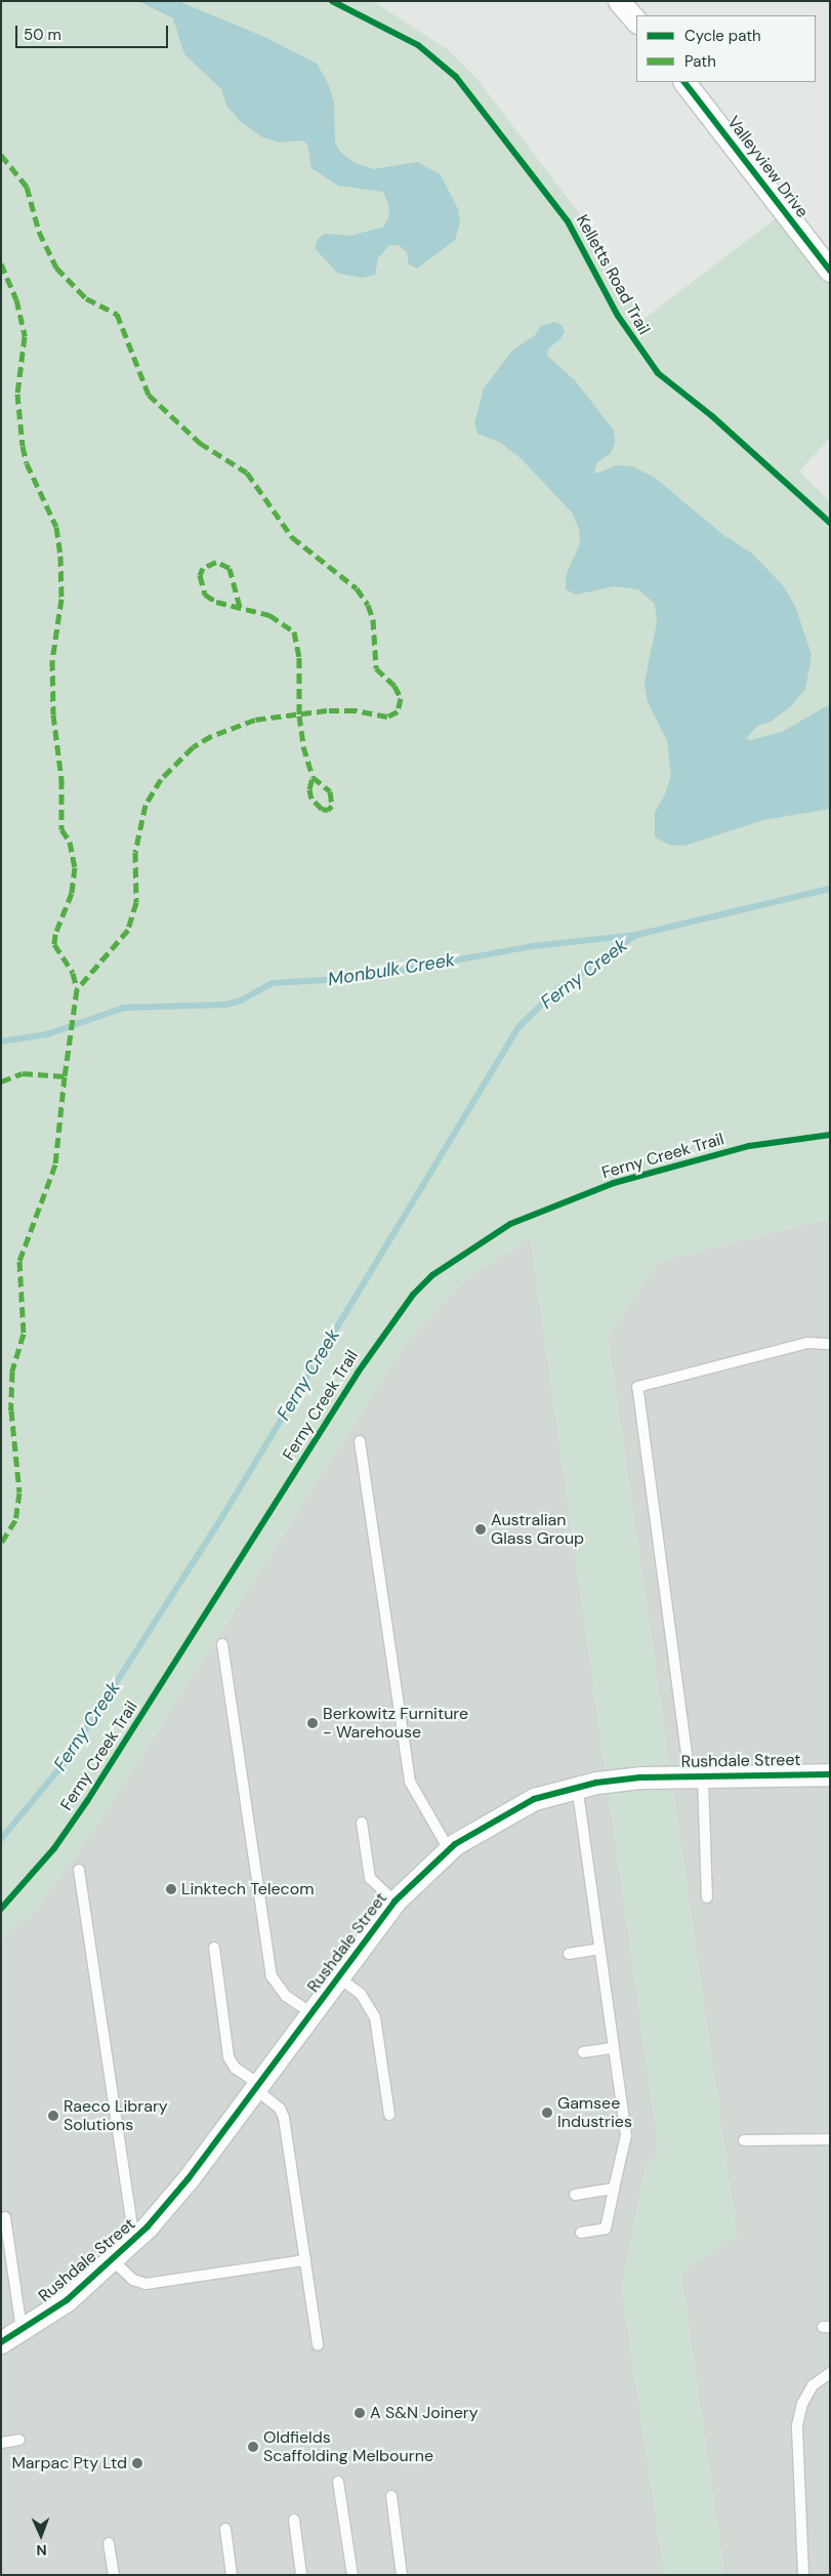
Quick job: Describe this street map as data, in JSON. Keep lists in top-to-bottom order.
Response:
{
  "streets": {
    "street": ["Valleyview Drive", "Rushdale Street"],
    "cycle path": ["Kelletts Road Trail", "Ferny Creek Trail"]
  },
  "water": ["Monbulk Creek", "Ferny Creek"],
  "places": [
    "Australian Glass Group",
    "Berkowitz Furniture - Warehouse",
    "Linktech Telecom",
    "Gamsee Industries",
    "Raeco Library Solutions",
    "A S&N Joinery",
    "Oldfields Scaffolding Melbourne",
    "Marpac Pty Ltd"
  ],
  "legend": ["Cycle path", "Path"],
  "scale_bar": "50 m",
  "north": "bottom"
}
